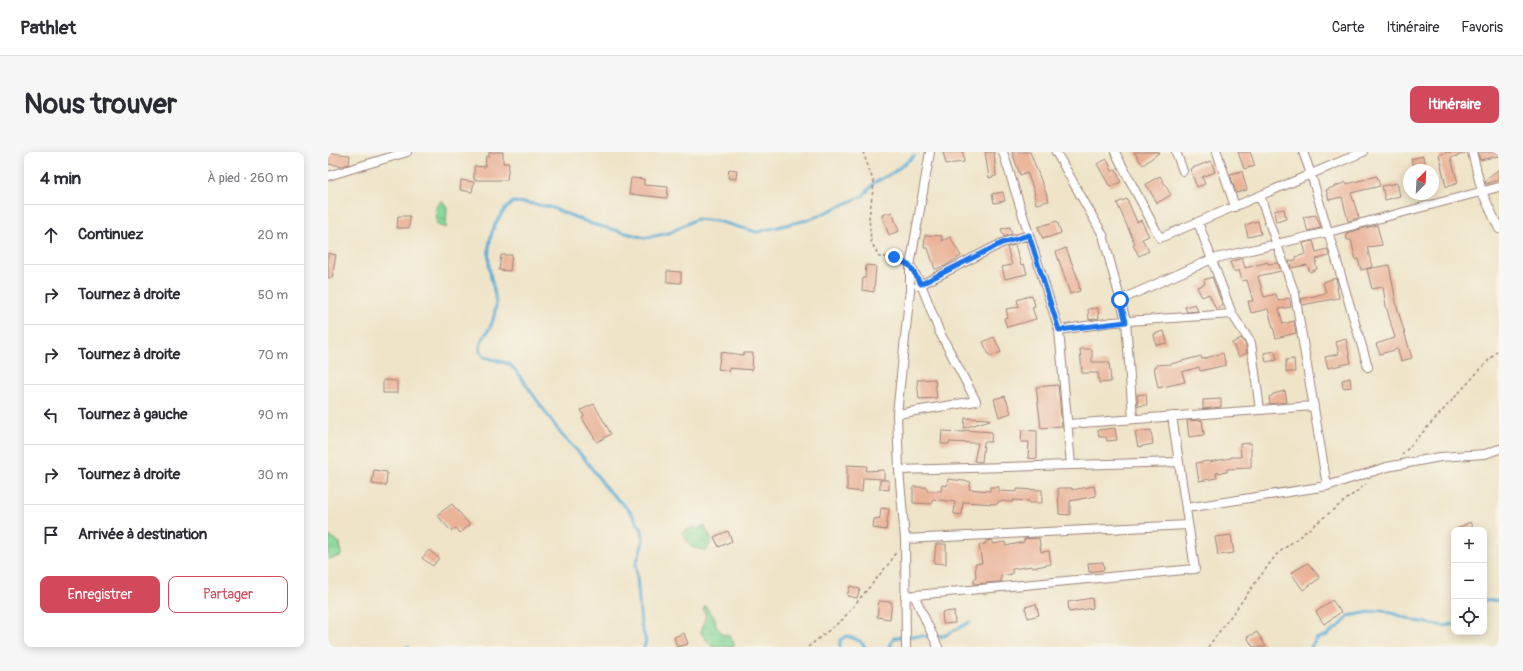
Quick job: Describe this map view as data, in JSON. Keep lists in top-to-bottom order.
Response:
{
  "north": "top right",
  "page": {
    "header": "Pathlet",
    "nav": ["Carte", "Itinéraire", "Favoris"],
    "buttons": [
      "Itinéraire",
      ["Enregistrer", "Partager"]
    ],
    "title": "Nous trouver",
    "heading": ["4 min", "À pied · 260 m"],
    "list": [
      ["Continuez", "20 m"],
      ["Tournez à droite", "50 m"],
      ["Tournez à droite", "70 m"],
      ["Tournez à gauche", "90 m"],
      ["Tournez à droite", "30 m"],
      "Arrivée à destination"
    ],
    "map_buttons": ["+", "−"]
  }
}
